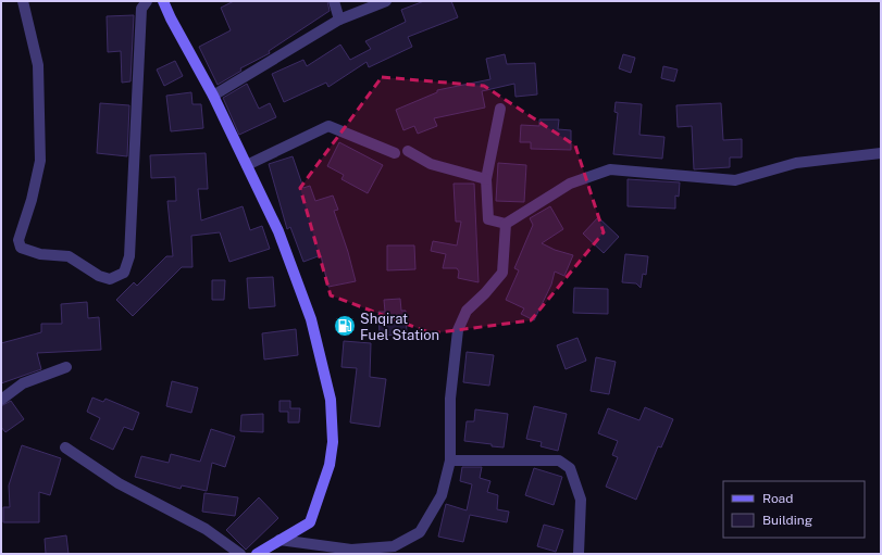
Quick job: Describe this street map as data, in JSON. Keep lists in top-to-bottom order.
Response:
{
  "places": {
    "fuel station": ["Shqirat Fuel Station"]
  },
  "legend": ["Road", "Building"]
}
